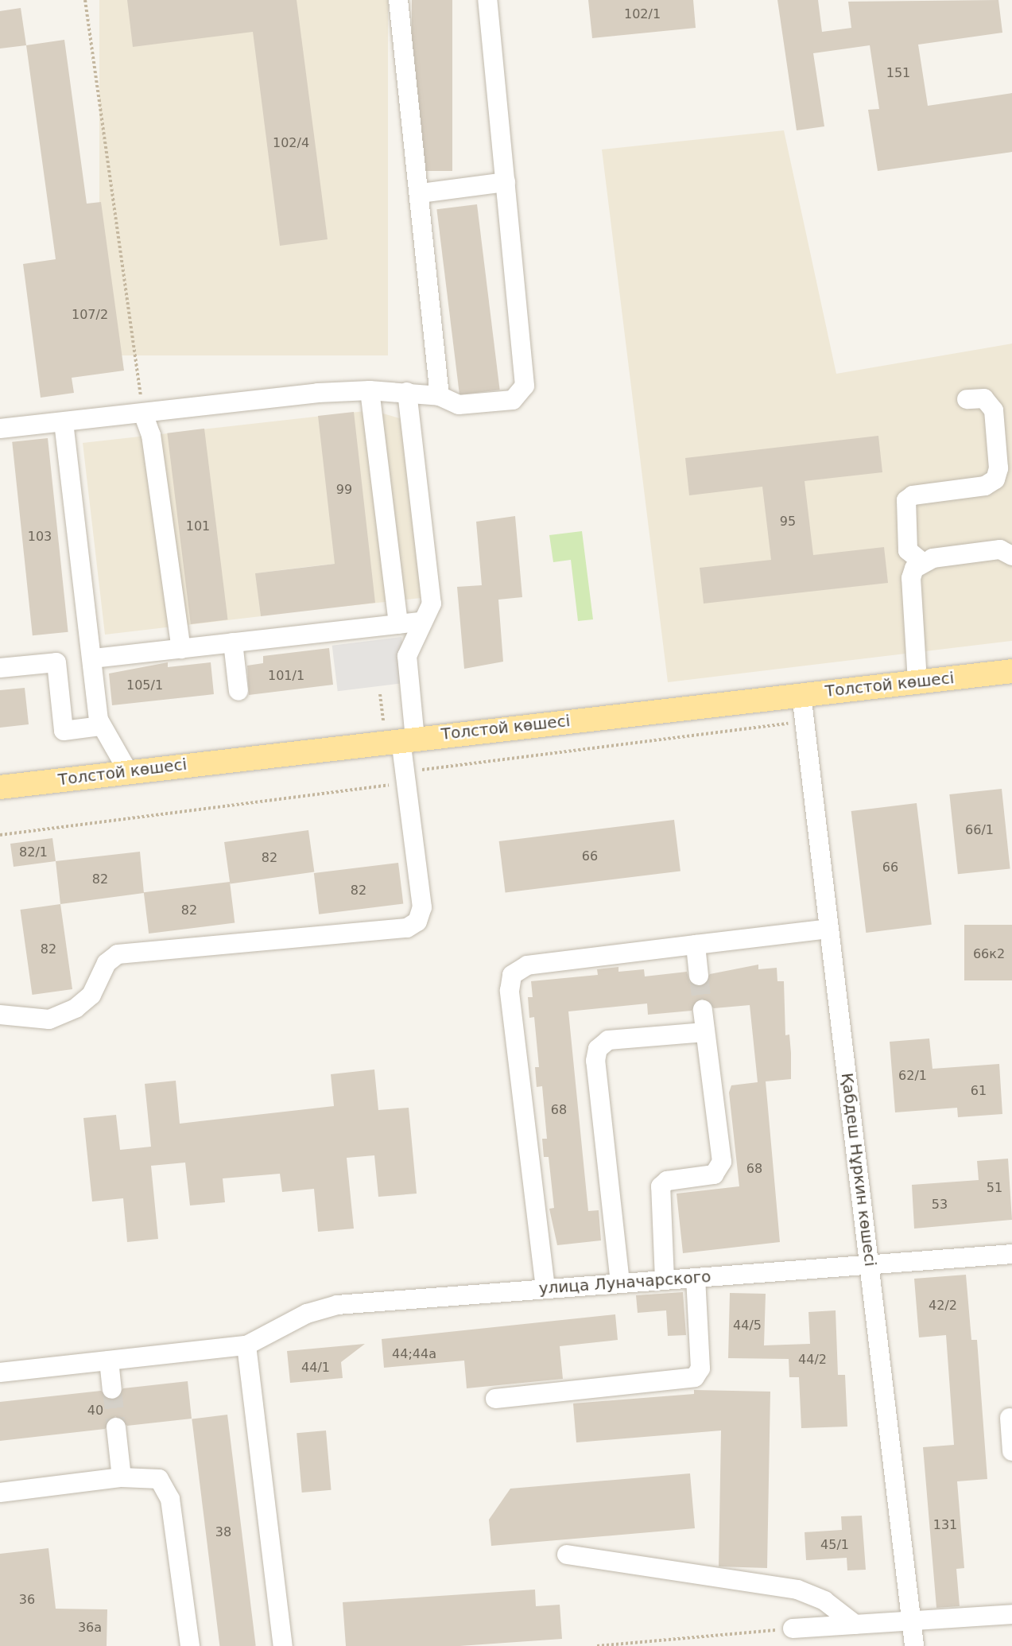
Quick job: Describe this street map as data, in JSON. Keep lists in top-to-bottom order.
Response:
{
  "streets": {
    "main road": ["Толстой көшесі"],
    "street": ["Қабдеш Нұркин көшесі", "улица Луначарского"]
  },
  "crossings": [
    ["Толстой көшесі", "Қабдеш Нұркин көшесі"],
    ["Қабдеш Нұркин көшесі", "улица Луначарского"]
  ],
  "house_numbers": [
    "102/1",
    "151",
    "102/4",
    "107/2",
    "99",
    "95",
    "101",
    "103",
    "101/1",
    "105/1",
    "66/1",
    "82/1",
    "66",
    "82",
    "66",
    "82",
    "82",
    "82",
    "82",
    "66к2",
    "62/1",
    "61",
    "68",
    "68",
    "51",
    "53",
    "42/2",
    "44/5",
    "44;44а",
    "44/2",
    "44/1",
    "40",
    "131",
    "38",
    "45/1",
    "36",
    "36а"
  ]
}
